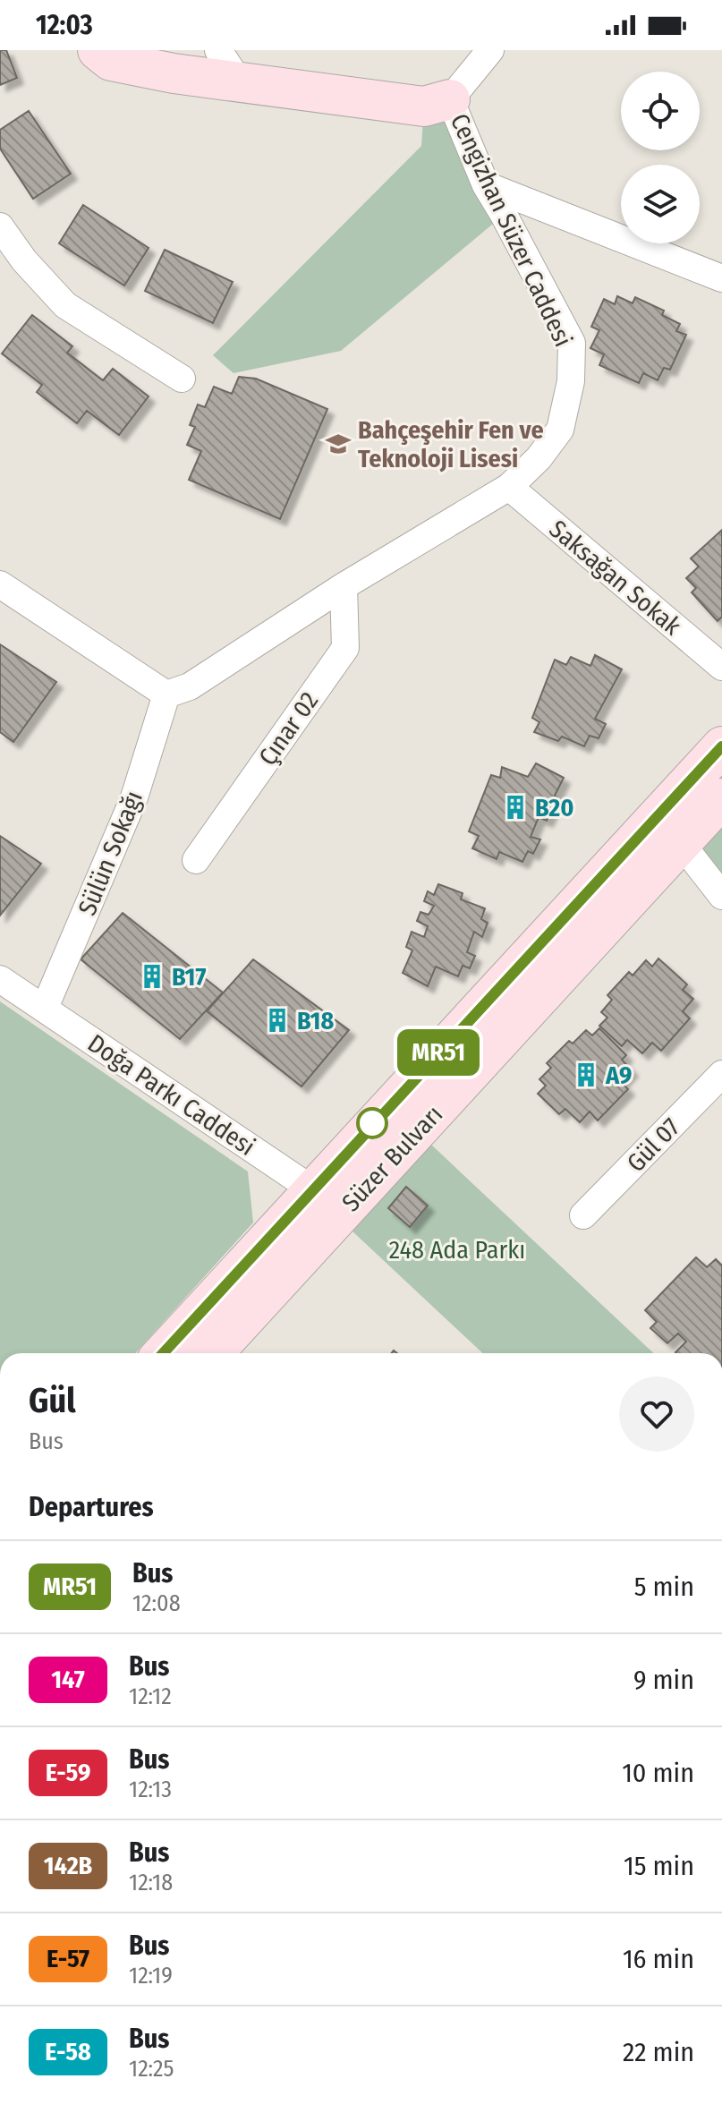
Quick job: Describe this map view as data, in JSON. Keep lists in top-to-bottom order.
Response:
{
  "streets": {
    "main road": ["Cengizhan Süzer Caddesi", "Süzer Bulvarı"],
    "street": [
      "Saksağan Sokak",
      "Çınar 02",
      "Sülün Sokağı",
      "Doğa Parkı Caddesi",
      "Gül 07"
    ]
  },
  "crossings": [
    ["Cengizhan Süzer Caddesi", "Saksağan Sokak"],
    ["Cengizhan Süzer Caddesi", "Çınar 02"],
    ["Cengizhan Süzer Caddesi", "Sülün Sokağı"],
    ["Sülün Sokağı", "Doğa Parkı Caddesi"],
    ["Doğa Parkı Caddesi", "Süzer Bulvarı"]
  ],
  "parks": ["248 Ada Parkı"],
  "places": {
    "school or university": ["Bahçeşehir Fen ve Teknoloji Lisesi"],
    "building": [
      "B20",
      "B17",
      "B18",
      "A9"
    ]
  },
  "lines": ["bus line MR51"],
  "page": {
    "status": "12:03",
    "on_map": "MR51",
    "heading": [
      ["Gül", "Bus"],
      "Departures"
    ],
    "list": [
      {
        "mark": "MR51",
        "name": "Bus",
        "note": "12:08",
        "value": "5 min"
      },
      {
        "mark": "147",
        "name": "Bus",
        "note": "12:12",
        "value": "9 min"
      },
      {
        "mark": "E-59",
        "name": "Bus",
        "note": "12:13",
        "value": "10 min"
      },
      {
        "mark": "142B",
        "name": "Bus",
        "note": "12:18",
        "value": "15 min"
      },
      {
        "mark": "E-57",
        "name": "Bus",
        "note": "12:19",
        "value": "16 min"
      },
      {
        "mark": "E-58",
        "name": "Bus",
        "note": "12:25",
        "value": "22 min"
      }
    ]
  }
}
